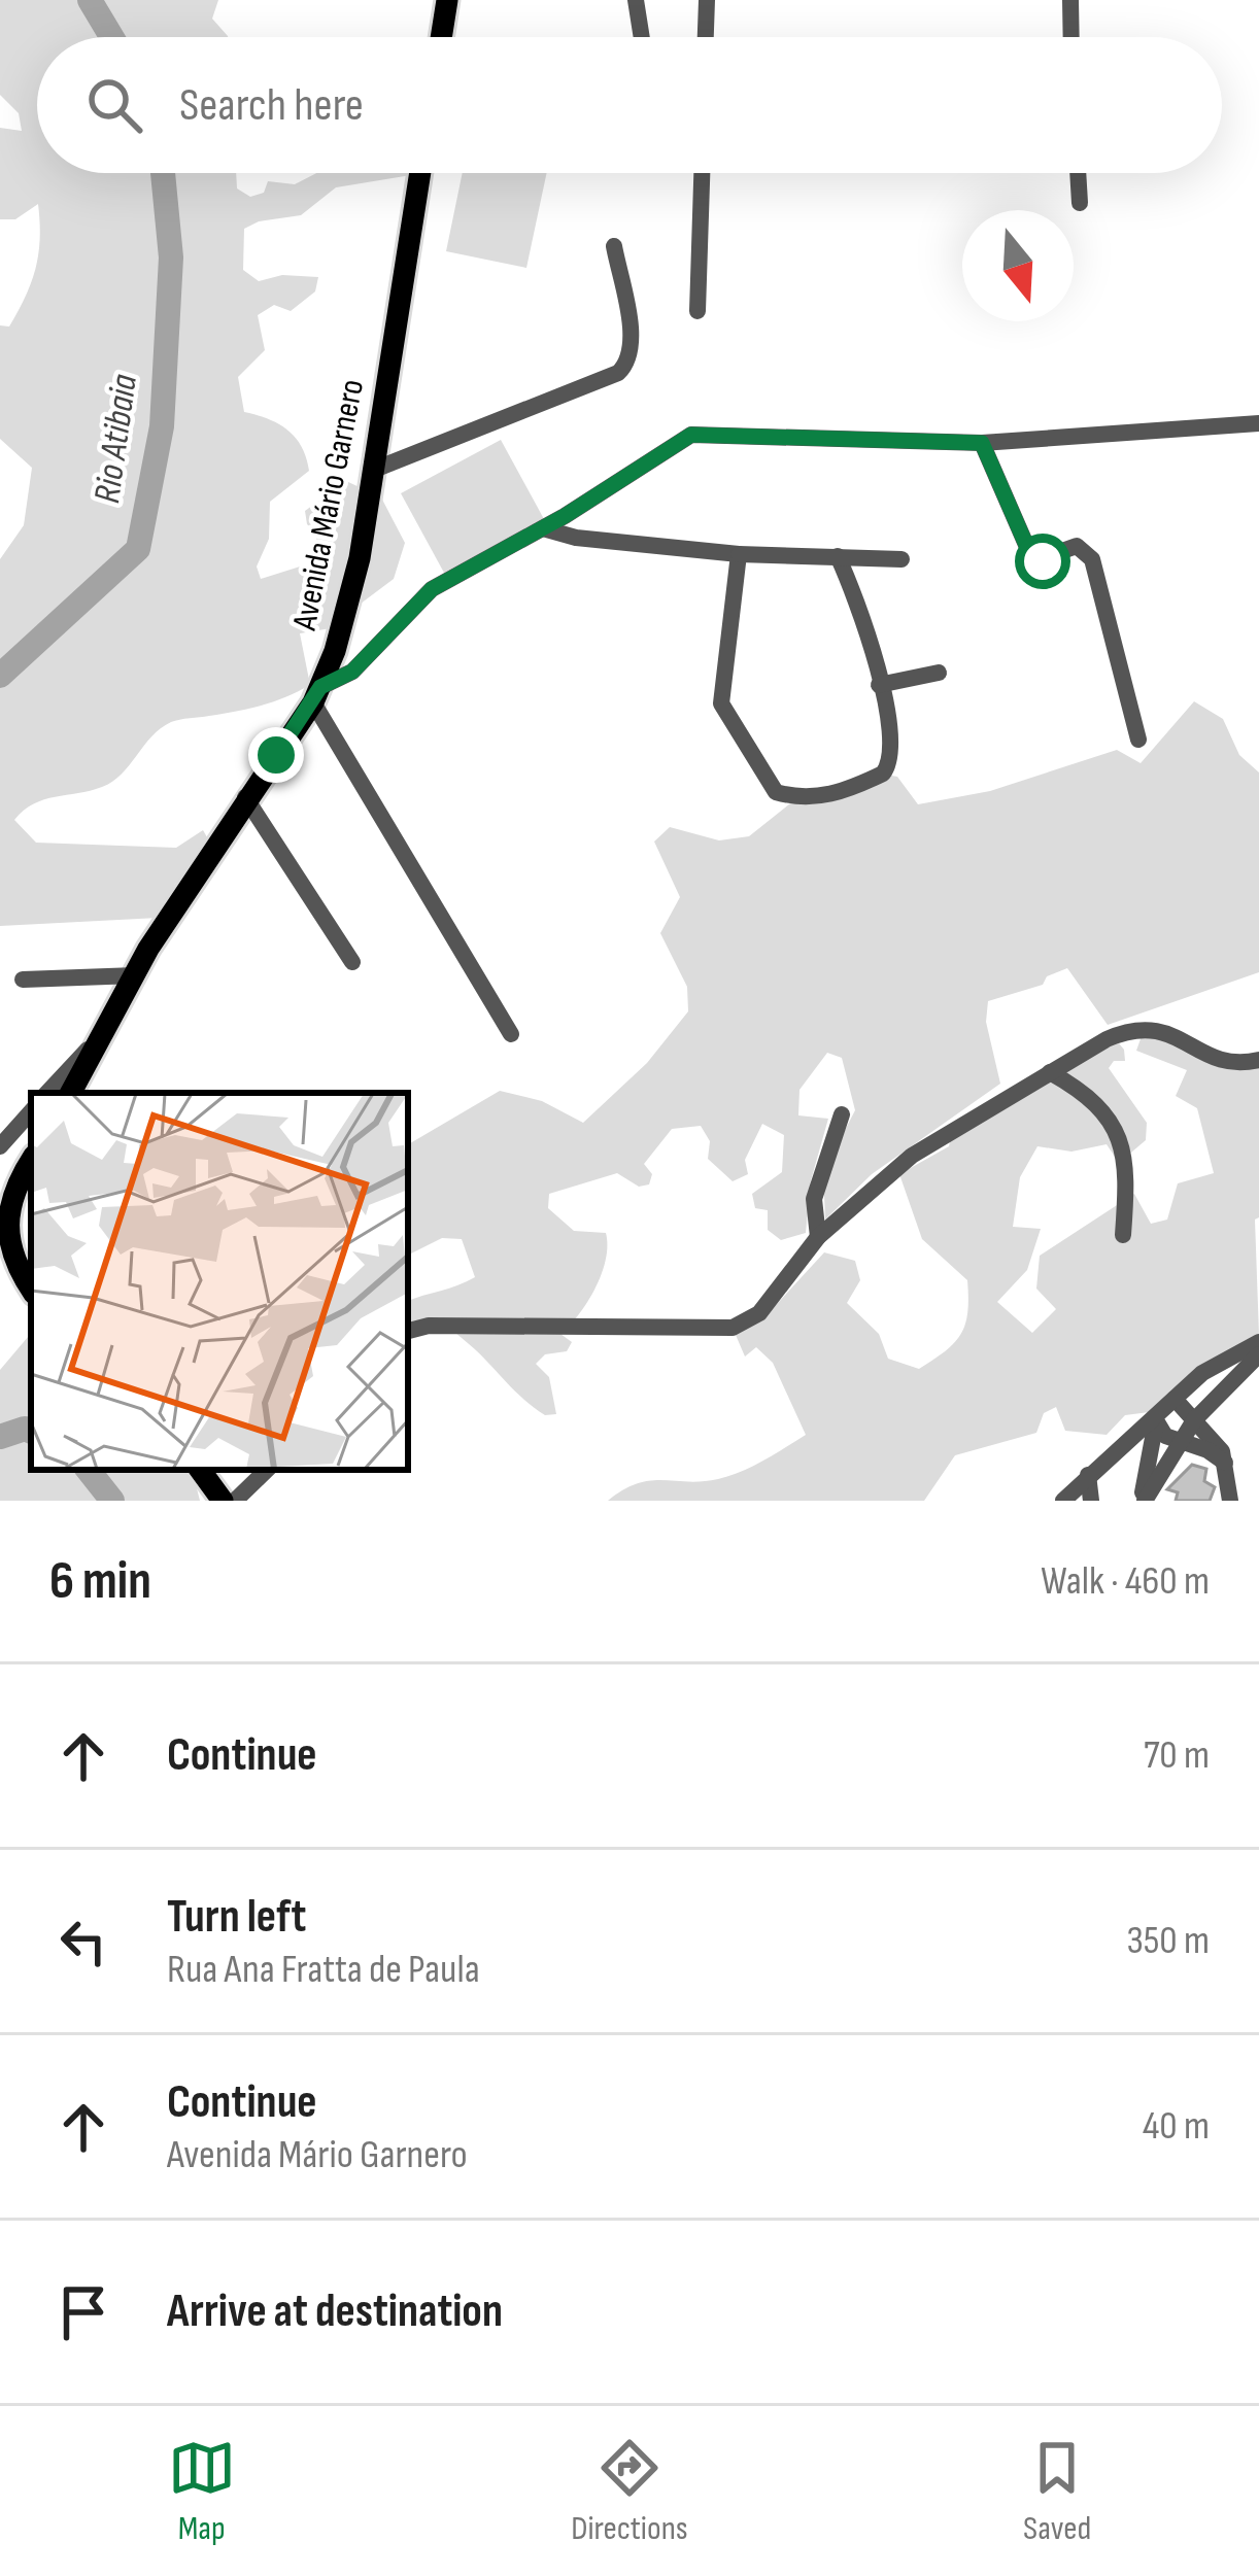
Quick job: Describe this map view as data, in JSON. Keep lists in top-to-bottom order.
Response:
{
  "streets": {
    "main road": ["Avenida Mário Garnero"]
  },
  "water": ["Rio Atibaia"],
  "north": "bottom",
  "page": {
    "search": "Search here",
    "heading": ["6 min", "Walk · 460 m"],
    "list": [
      ["Continue", "70 m"],
      ["Turn left", "Rua Ana Fratta de Paula", "350 m"],
      ["Continue", "Avenida Mário Garnero", "40 m"],
      "Arrive at destination"
    ],
    "nav": ["Map", "Directions", "Saved"]
  }
}
